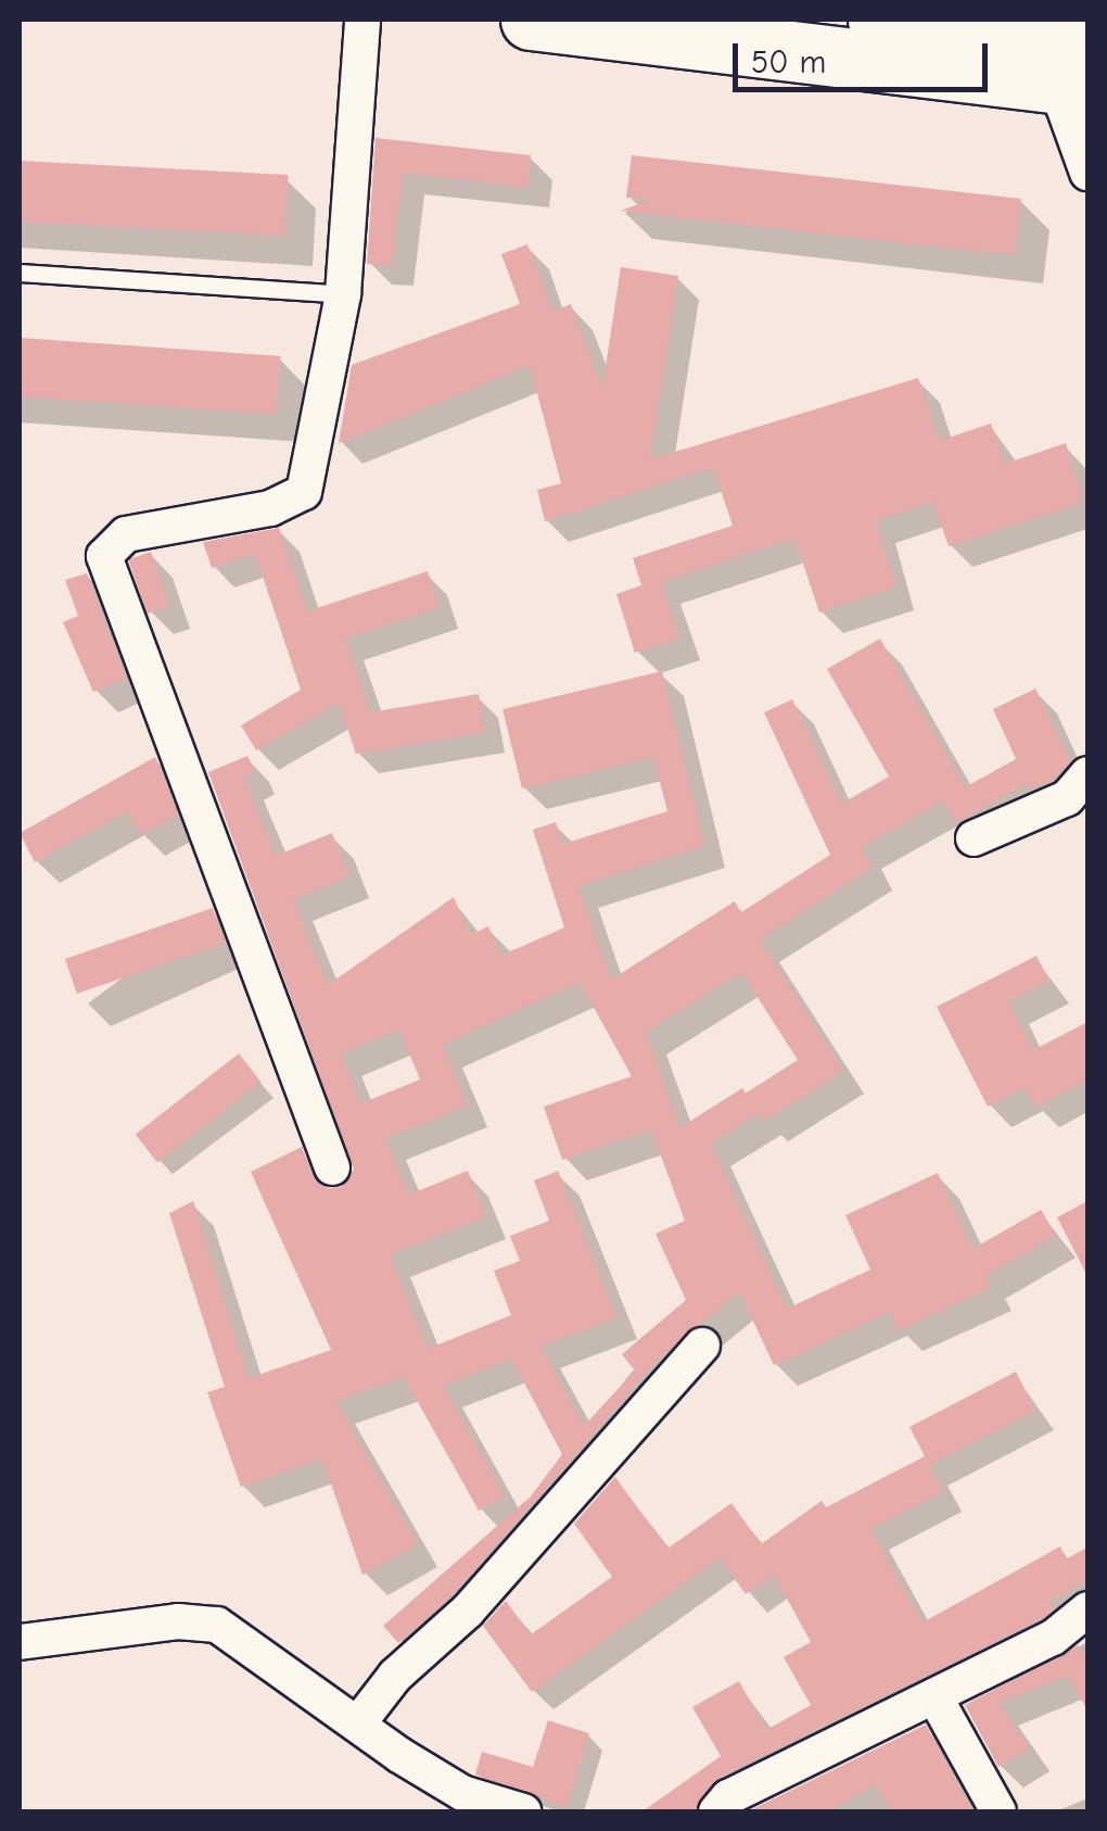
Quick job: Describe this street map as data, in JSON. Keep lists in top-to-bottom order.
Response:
{
  "scale_bar": "50 m"
}
